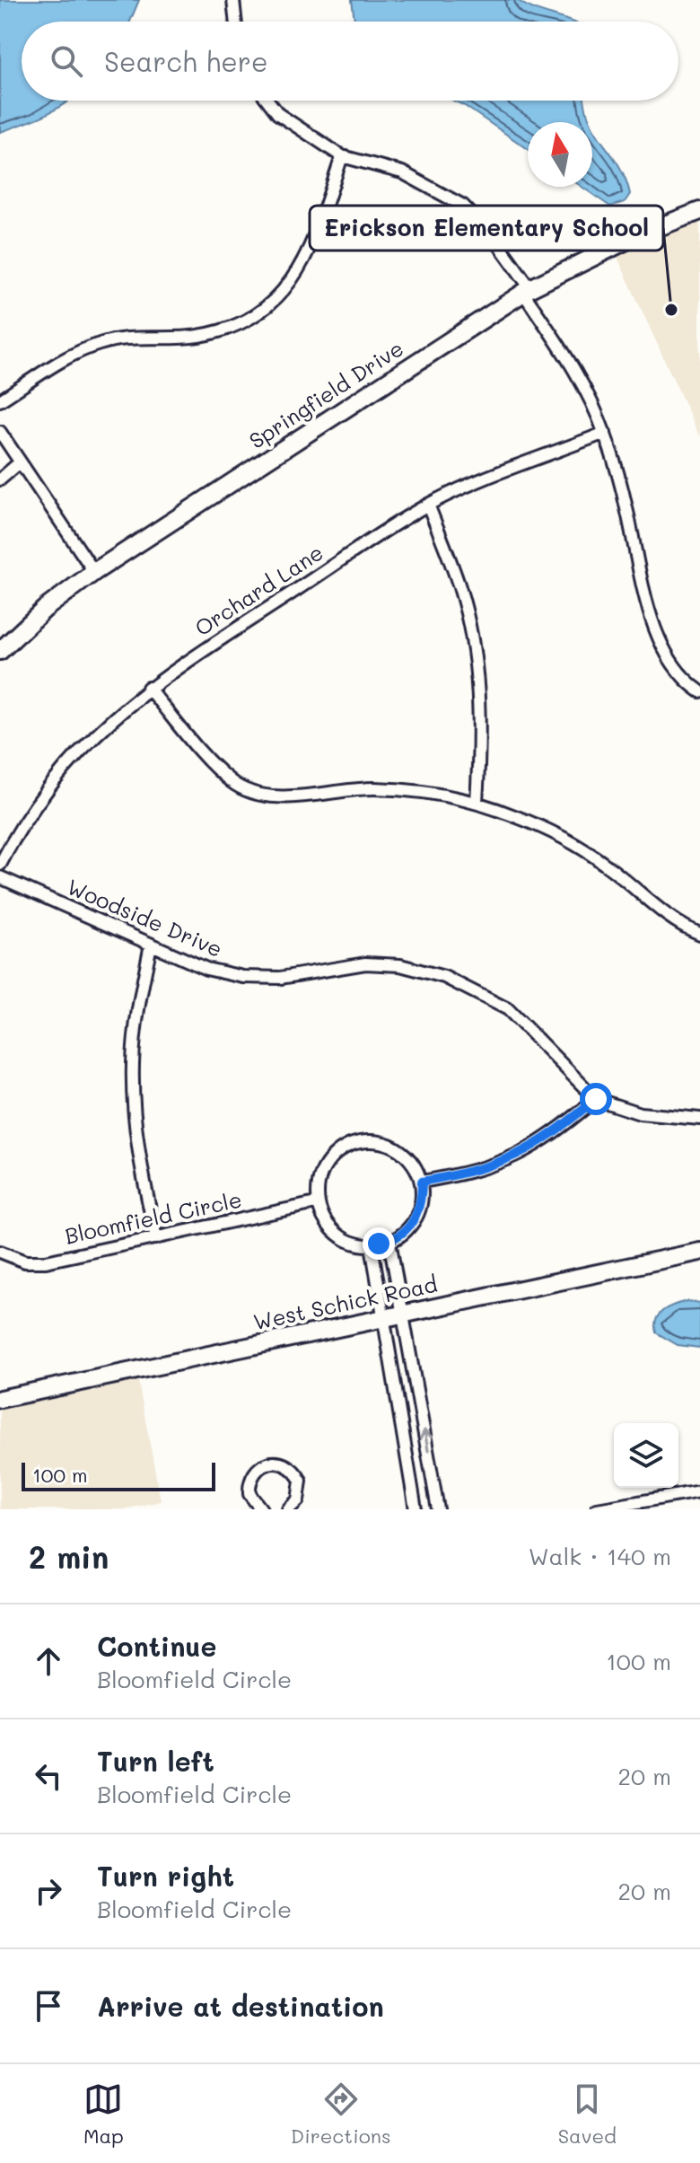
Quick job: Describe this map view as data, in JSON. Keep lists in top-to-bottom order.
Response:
{
  "streets": {
    "street": [
      "Springfield Drive",
      "Orchard Lane",
      "Woodside Drive",
      "Bloomfield Circle",
      "West Schick Road"
    ]
  },
  "places": ["Erickson Elementary School"],
  "scale_bar": "100 m",
  "north": "top",
  "page": {
    "search": "Search here",
    "scale": "100 m",
    "heading": ["2 min", "Walk · 140 m"],
    "list": [
      ["Continue", "Bloomfield Circle", "100 m"],
      ["Turn left", "Bloomfield Circle", "20 m"],
      ["Turn right", "Bloomfield Circle", "20 m"],
      "Arrive at destination"
    ],
    "nav": ["Map", "Directions", "Saved"]
  }
}
